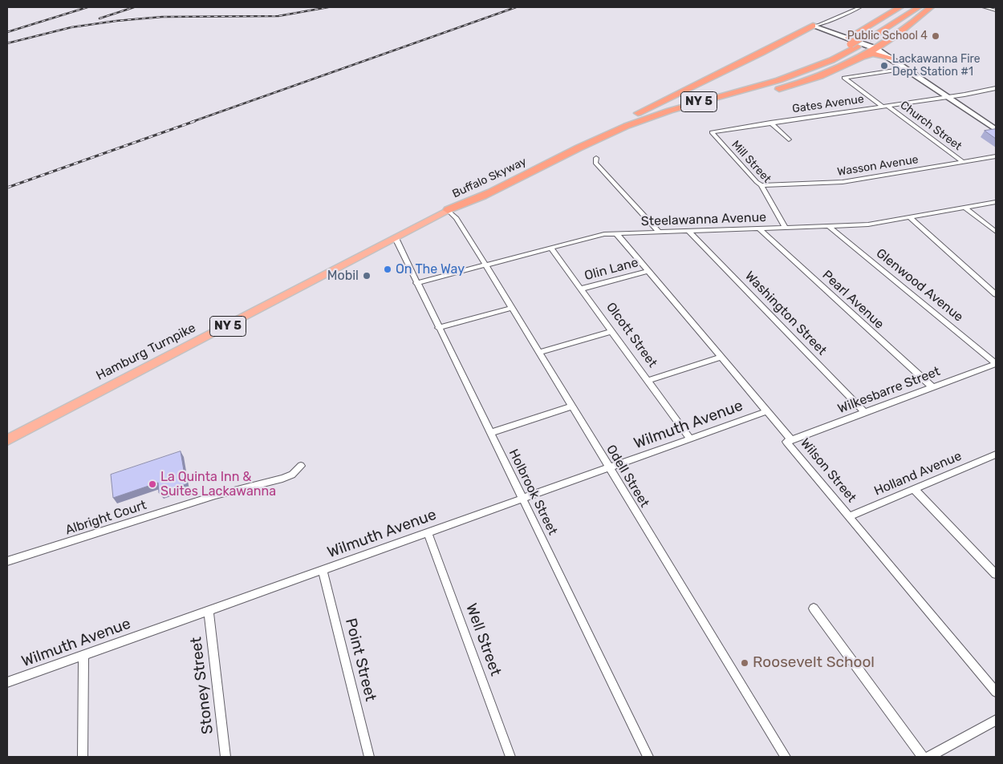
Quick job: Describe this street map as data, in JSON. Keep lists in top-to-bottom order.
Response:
{
  "streets": {
    "highway": ["NY 5", "Buffalo Skyway", "Hamburg Turnpike"],
    "street": [
      "Gates Avenue",
      "Church Street",
      "Mill Street",
      "Wasson Avenue",
      "Steelawanna Avenue",
      "Olin Lane",
      "Glenwood Avenue",
      "Pearl Avenue",
      "Washington Street",
      "Olcott Street",
      "Wilkesbarre Street",
      "Wilmuth Avenue",
      "Wilson Street",
      "Holland Avenue",
      "Odell Street",
      "Holbrook Street",
      "Albright Court",
      "Well Street",
      "Point Street",
      "Stoney Street"
    ]
  },
  "crossings": [
    ["Gates Avenue", "Church Street"],
    ["Gates Avenue", "Mill Street"],
    ["Church Street", "Wasson Avenue"],
    ["Mill Street", "Wasson Avenue"],
    ["Mill Street", "Steelawanna Avenue"],
    ["Buffalo Skyway", "Hamburg Turnpike"],
    ["Buffalo Skyway", "Odell Street"],
    ["Steelawanna Avenue", "Glenwood Avenue"],
    ["Steelawanna Avenue", "Pearl Avenue"],
    ["Steelawanna Avenue", "Washington Street"],
    ["Steelawanna Avenue", "Olcott Street"],
    ["Steelawanna Avenue", "Wilson Street"],
    ["Steelawanna Avenue", "Odell Street"],
    ["Steelawanna Avenue", "Holbrook Street"],
    ["Olin Lane", "Olcott Street"],
    ["Olin Lane", "Wilson Street"],
    ["Glenwood Avenue", "Wilkesbarre Street"],
    ["Pearl Avenue", "Wilkesbarre Street"],
    ["Washington Street", "Wilkesbarre Street"],
    ["Olcott Street", "Wilmuth Avenue"],
    ["Hamburg Turnpike", "Odell Street"],
    ["Hamburg Turnpike", "Holbrook Street"],
    ["Wilkesbarre Street", "Wilson Street"],
    ["Wilmuth Avenue", "Wilson Street"],
    ["Wilmuth Avenue", "Odell Street"],
    ["Wilmuth Avenue", "Holbrook Street"],
    ["Wilmuth Avenue", "Well Street"],
    ["Wilmuth Avenue", "Point Street"],
    ["Wilmuth Avenue", "Stoney Street"],
    ["Wilson Street", "Holland Avenue"]
  ],
  "places": [
    "Public School 4",
    "Lackawanna Fire Dept Station #1",
    "On The Way",
    "Mobil",
    "La Quinta Inn & Suites Lackawanna",
    "Roosevelt School"
  ]
}
